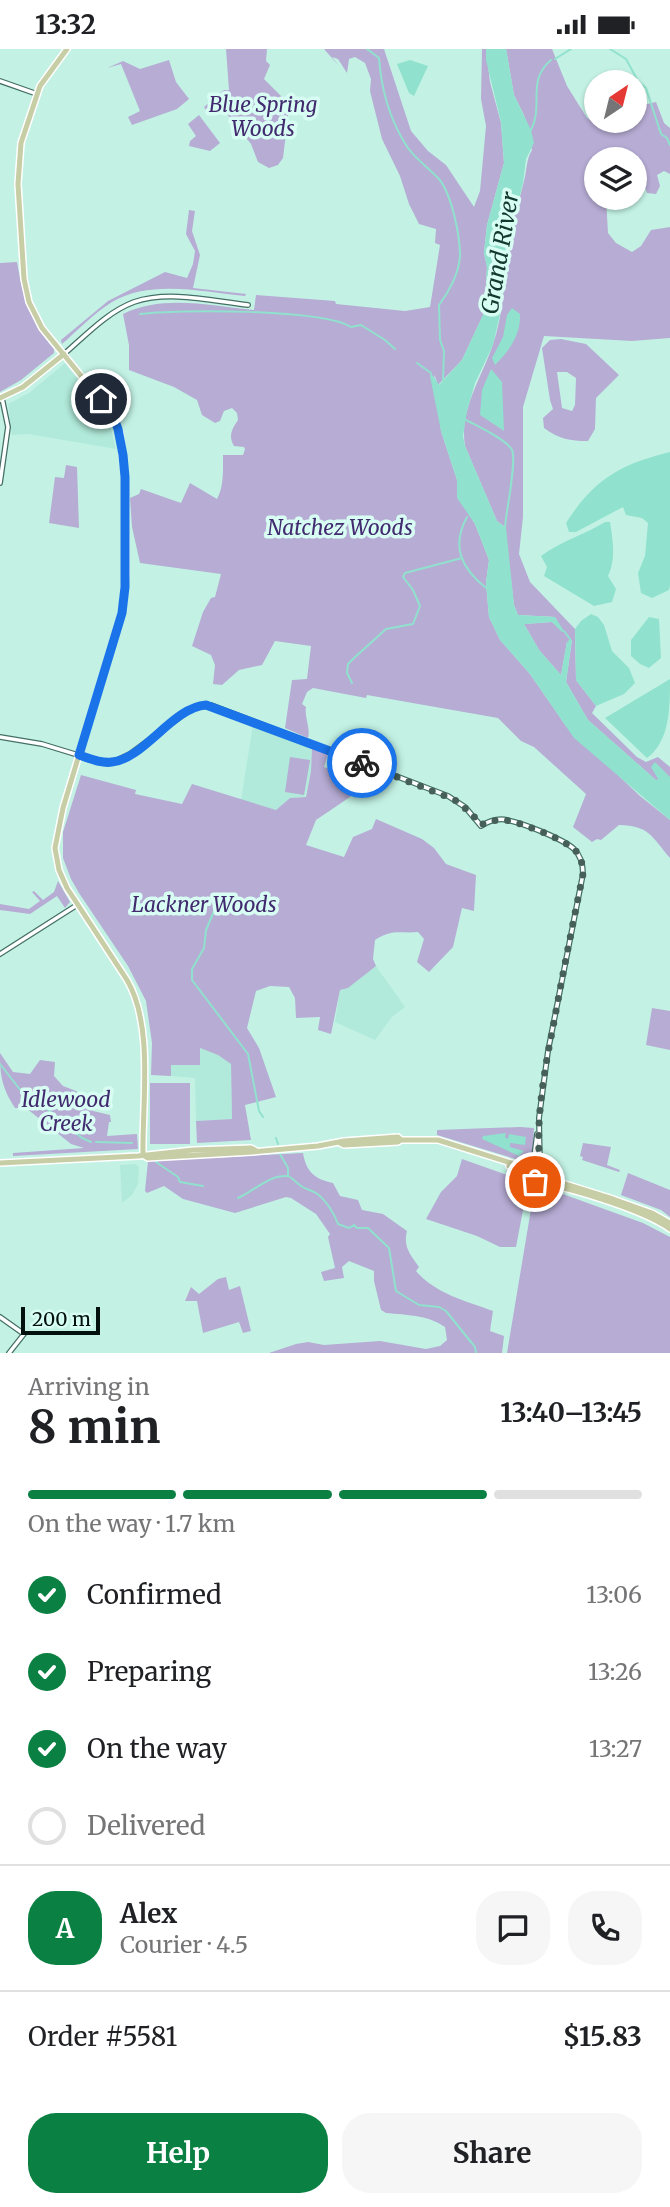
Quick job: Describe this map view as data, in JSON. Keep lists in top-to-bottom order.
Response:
{
  "water": ["Grand River"],
  "parks": [
    "Blue Spring Woods",
    "Natchez Woods",
    "Lackner Woods",
    "Idlewood Creek"
  ],
  "scale_bar": "200 m",
  "north": "top right",
  "page": {
    "status": "13:32",
    "scale": "200 m",
    "heading": ["8 min", "Arriving in", "13:40–13:45"],
    "panel": [
      "Alex",
      "Courier · 4.5",
      "Order #5581",
      "$15.83"
    ],
    "bar": "On the way · 1.7 km",
    "list": [
      ["Confirmed", "13:06"],
      ["Preparing", "13:26"],
      ["On the way", "13:27"],
      "Delivered"
    ],
    "round": "A",
    "buttons": ["Help", "Share"]
  }
}
